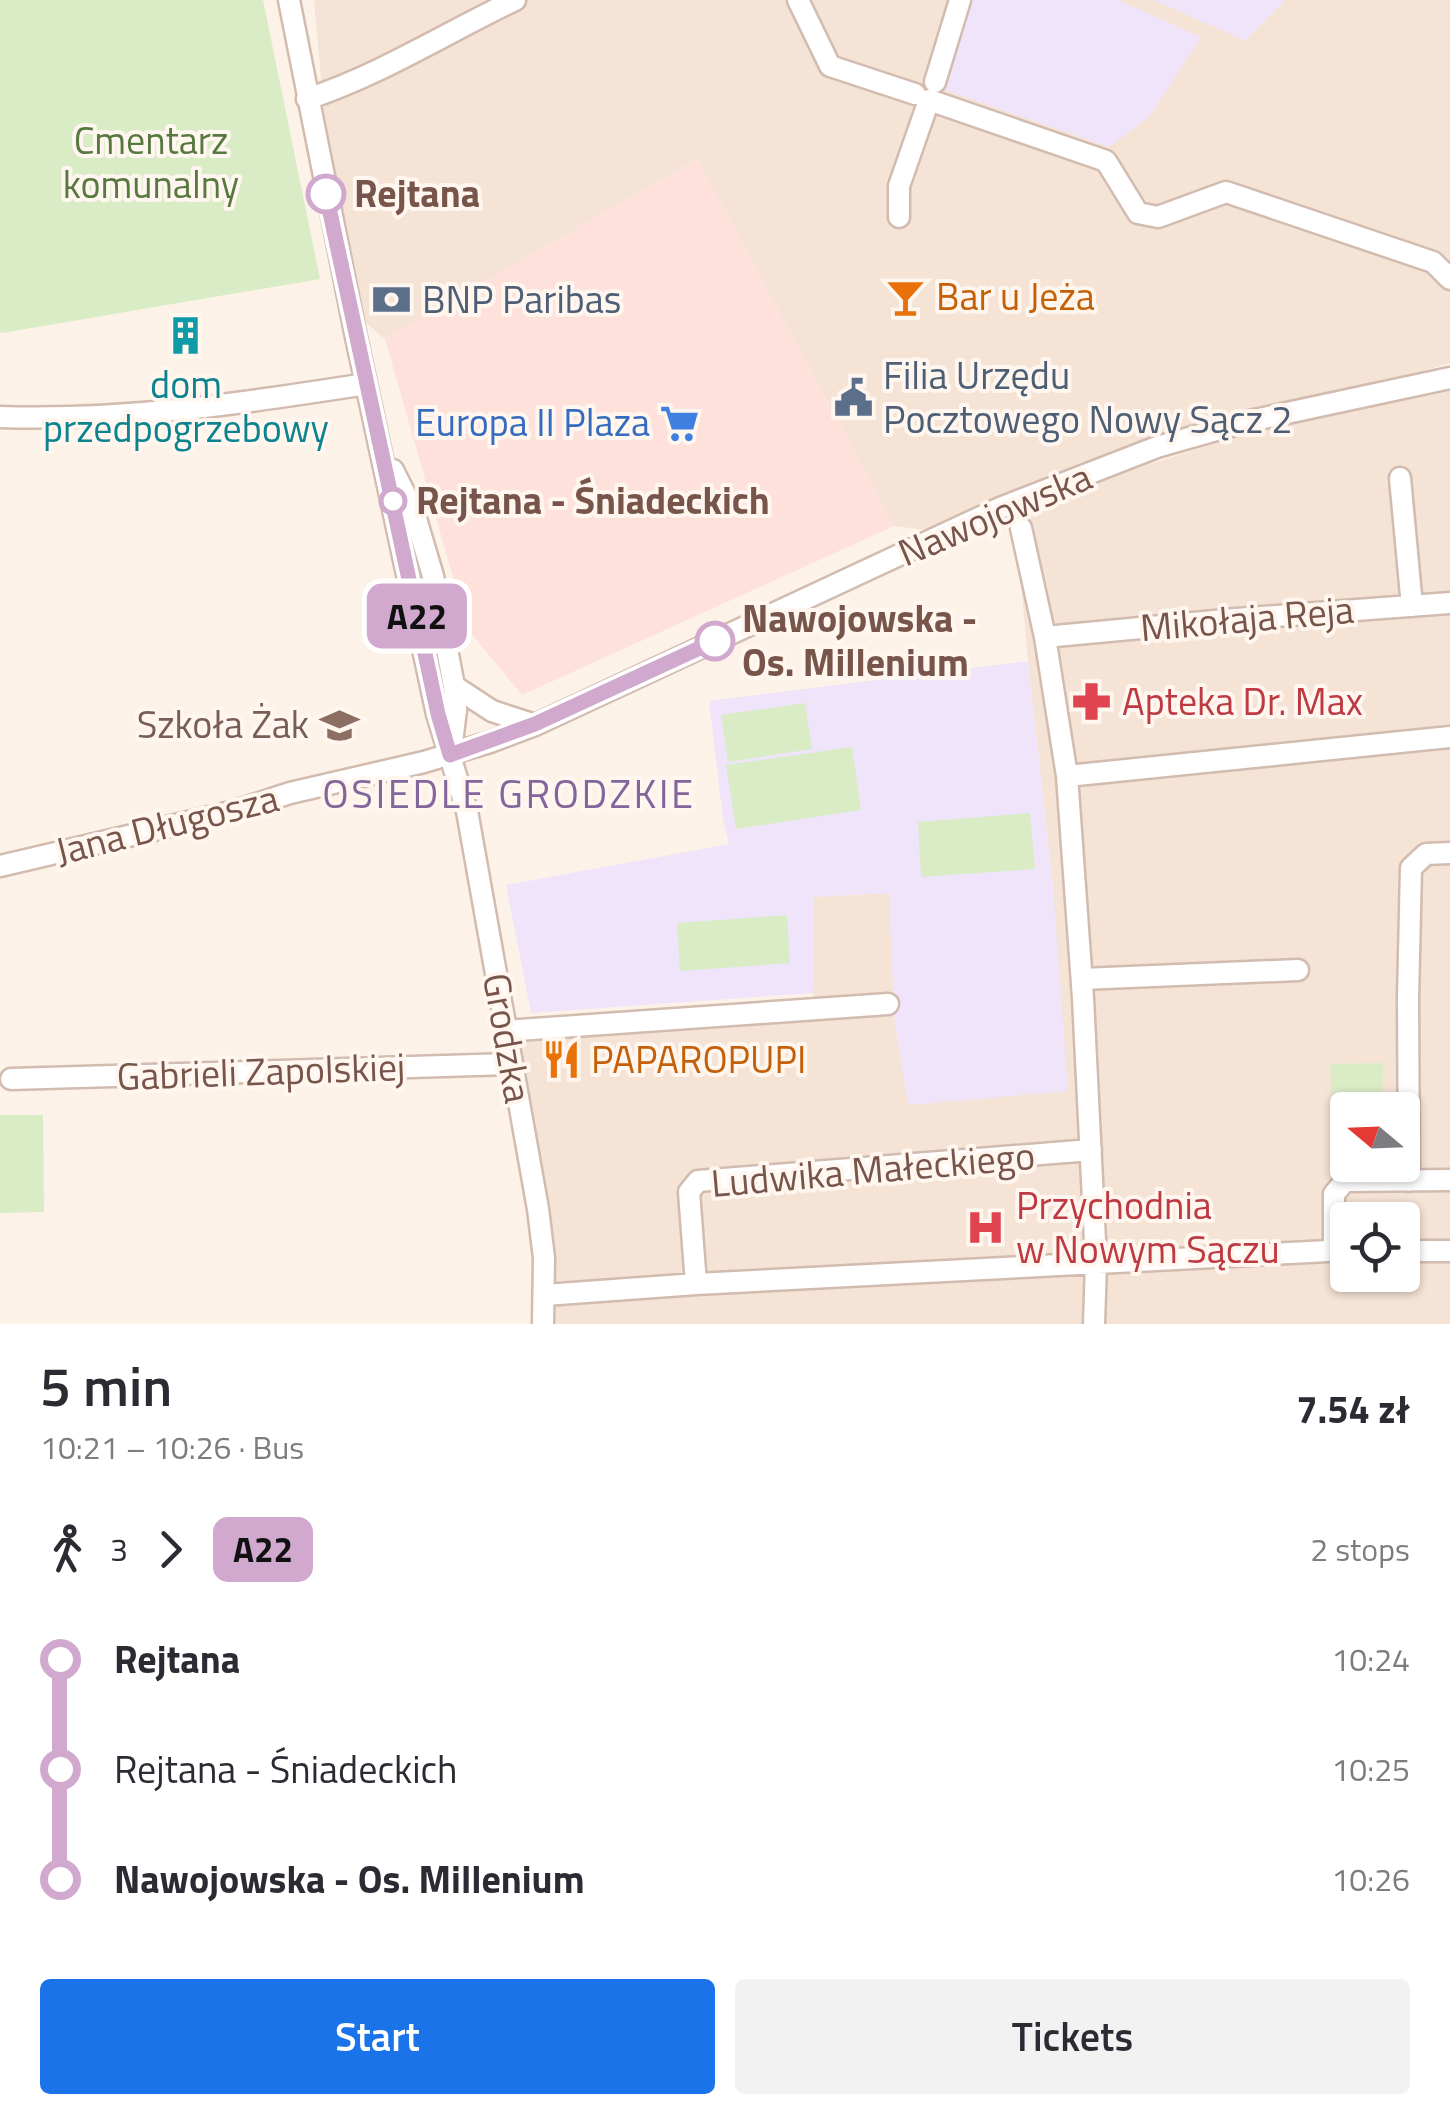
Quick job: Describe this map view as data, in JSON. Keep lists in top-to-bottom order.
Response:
{
  "streets": {
    "street": [
      "Nawojowska",
      "Mikołaja Reja",
      "Jana Długosza",
      "Grodzka",
      "Gabrieli Zapolskiej",
      "Ludwika Małeckiego"
    ]
  },
  "crossings": [
    ["Nawojowska", "Jana Długosza"],
    ["Nawojowska", "Grodzka"],
    ["Jana Długosza", "Grodzka"],
    ["Grodzka", "Gabrieli Zapolskiej"]
  ],
  "districts": ["OSIEDLE GRODZKIE"],
  "parks": ["Cmentarz komunalny"],
  "places": {
    "other": ["Rejtana", "Rejtana - Śniadeckich", "Nawojowska - Os. Millenium"],
    "bar": ["Bar u Jeża"],
    "bank": ["BNP Paribas"],
    "building": ["dom przedpogrzebowy"],
    "public building": ["Filia Urzędu Pocztowego Nowy Sącz 2"],
    "supermarket": ["Europa II Plaza"],
    "pharmacy": ["Apteka Dr. Max"],
    "school or university": ["Szkoła Żak"],
    "restaurant": ["PAPAROPUPI"],
    "hospital": ["Przychodnia w Nowym Sączu"]
  },
  "lines": ["bus line A22"],
  "north": "left",
  "page": {
    "on_map": "A22",
    "heading": ["5 min", "10:21 – 10:26 · Bus", "7.54 zł"],
    "legs": ["3", "A22", "2 stops"],
    "list": [
      {
        "name": "Rejtana",
        "value": "10:24"
      },
      {
        "name": "Rejtana - Śniadeckich",
        "value": "10:25"
      },
      {
        "name": "Nawojowska - Os. Millenium",
        "value": "10:26"
      }
    ],
    "buttons": ["Start", "Tickets"]
  }
}
